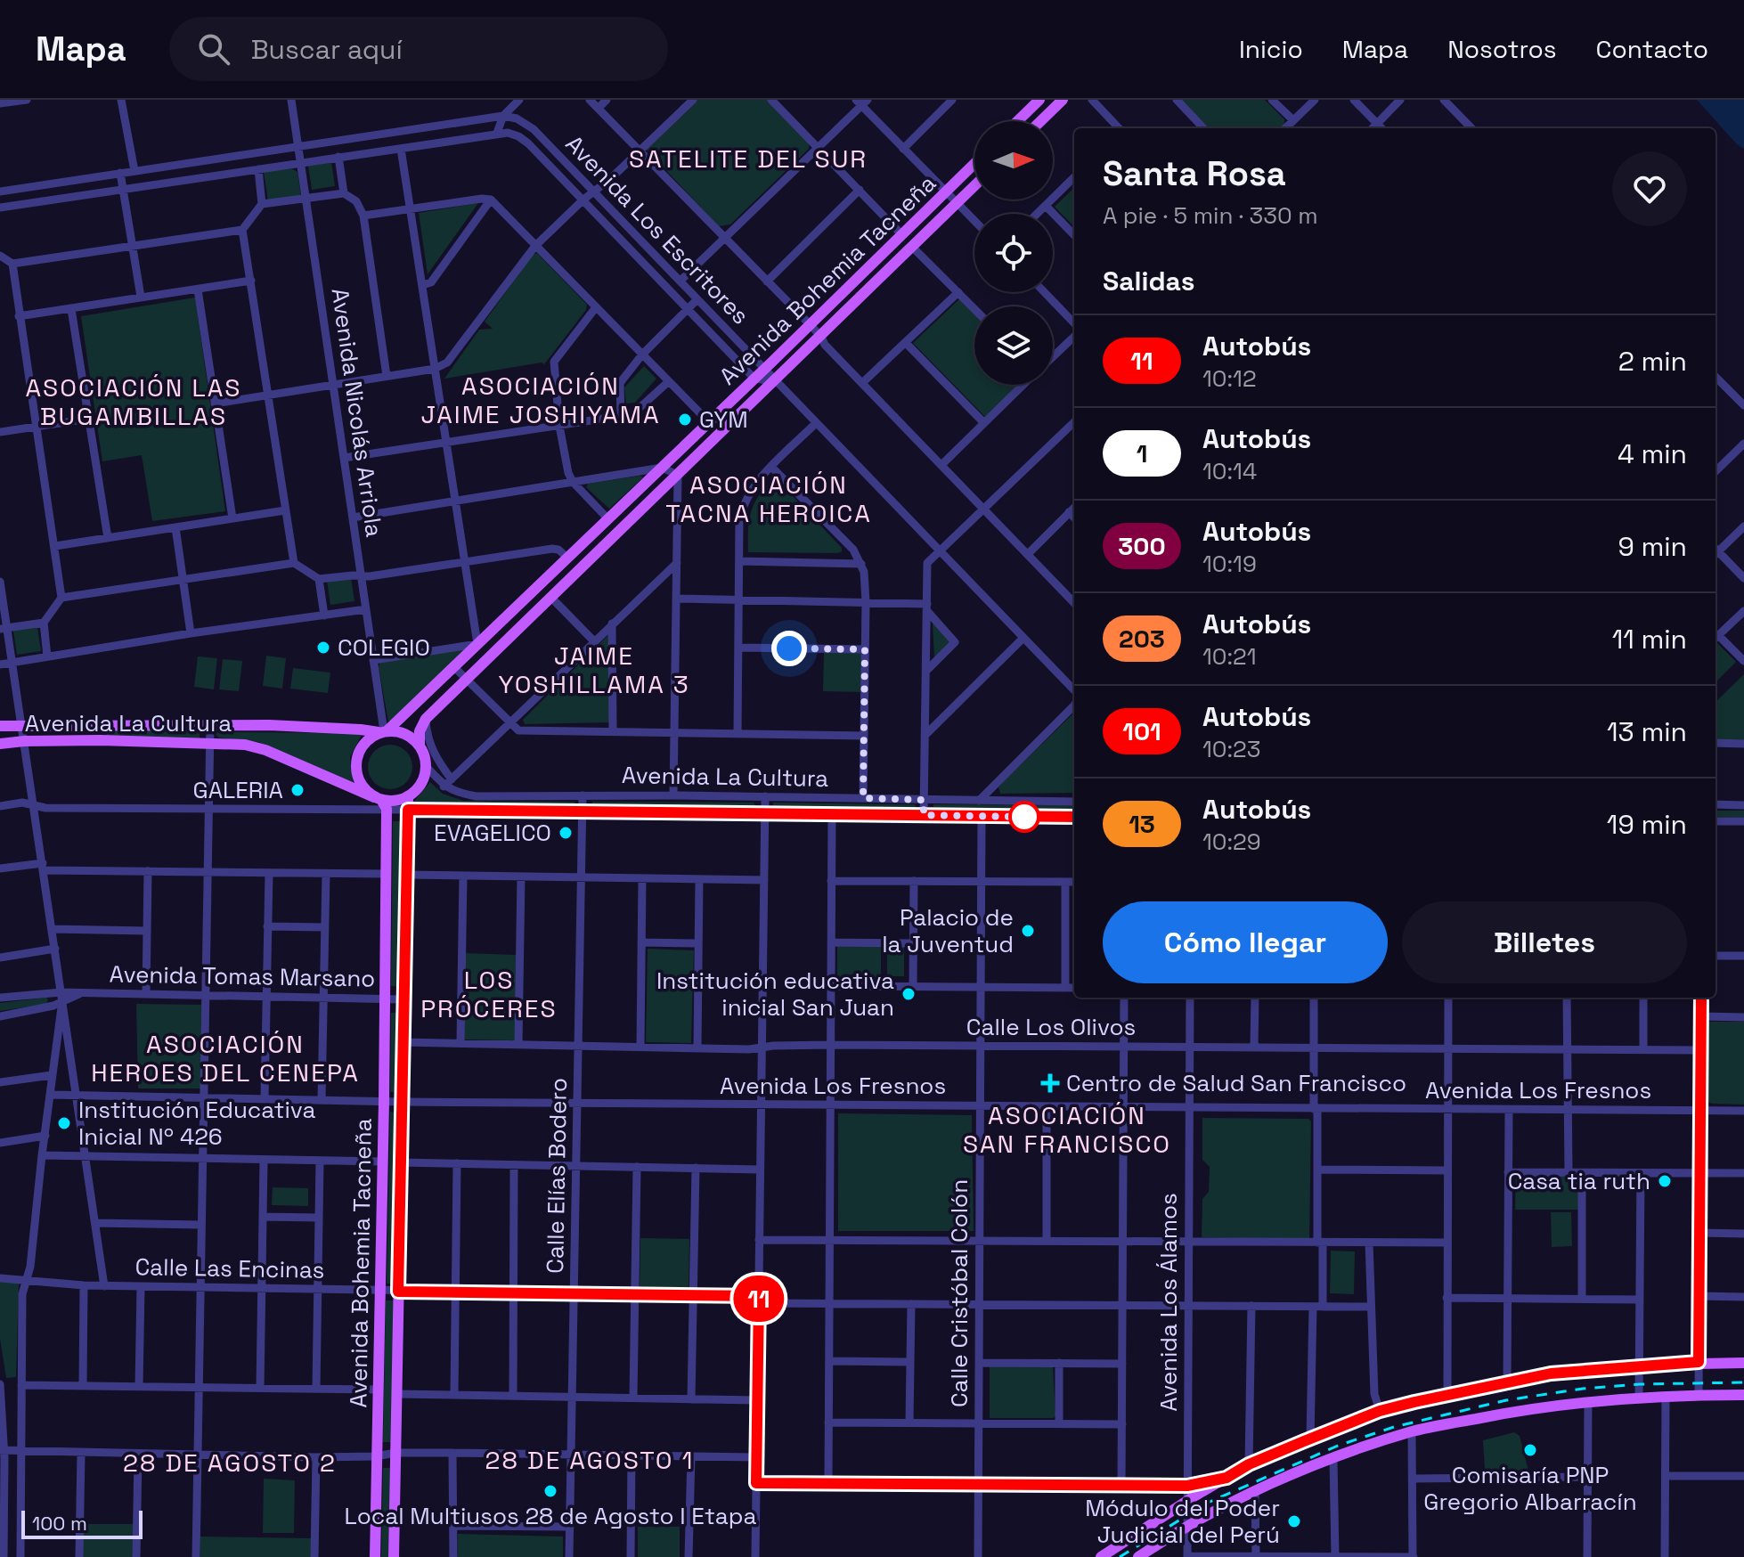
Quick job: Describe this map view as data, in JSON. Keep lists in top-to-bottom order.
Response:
{
  "streets": {
    "main road": ["Avenida Bohemia Tacneña", "Avenida La Cultura"],
    "street": [
      "Avenida Los Escritores",
      "Avenida Nicolás Arriola",
      "Avenida Tomas Marsano",
      "Calle Los Olivos",
      "Avenida Los Fresnos",
      "Calle Elías Bodero",
      "Calle Las Encinas",
      "Calle Cristóbal Colón",
      "Avenida Los Álamos"
    ]
  },
  "crossings": [
    ["Avenida Los Escritores", "Avenida Bohemia Tacneña"],
    ["Avenida Bohemia Tacneña", "Avenida Nicolás Arriola"],
    ["Avenida Bohemia Tacneña", "Avenida La Cultura"],
    ["Avenida Bohemia Tacneña", "Avenida Tomas Marsano"],
    ["Avenida Bohemia Tacneña", "Calle Los Olivos"],
    ["Avenida Bohemia Tacneña", "Avenida Los Fresnos"],
    ["Avenida Bohemia Tacneña", "Calle Las Encinas"],
    ["Avenida Nicolás Arriola", "Avenida La Cultura"],
    ["Avenida La Cultura", "Calle Elías Bodero"],
    ["Avenida La Cultura", "Calle Cristóbal Colón"],
    ["Calle Los Olivos", "Calle Elías Bodero"],
    ["Calle Los Olivos", "Calle Cristóbal Colón"],
    ["Calle Los Olivos", "Avenida Los Álamos"],
    ["Avenida Los Fresnos", "Calle Elías Bodero"],
    ["Avenida Los Fresnos", "Calle Cristóbal Colón"],
    ["Avenida Los Fresnos", "Avenida Los Álamos"],
    ["Calle Elías Bodero", "Calle Las Encinas"],
    ["Calle Las Encinas", "Calle Cristóbal Colón"],
    ["Calle Las Encinas", "Avenida Los Álamos"]
  ],
  "districts": [
    "SATELITE DEL SUR",
    "ASOCIACIÓN JAIME JOSHIYAMA",
    "ASOCIACIÓN LAS BUGAMBILLAS",
    "ASOCIACIÓN TACNA HEROICA",
    "JAIME YOSHILLAMA 3",
    "LOS PRÓCERES",
    "ASOCIACIÓN HEROES DEL CENEPA",
    "ASOCIACIÓN SAN FRANCISCO",
    "28 DE AGOSTO 1",
    "28 DE AGOSTO 2"
  ],
  "places": {
    "other": [
      "GYM",
      "COLEGIO",
      "GALERIA",
      "EVAGELICO",
      "Palacio de la Juventud",
      "Institución educativa inicial San Juan",
      "Institución Educativa Inicial Nº 426",
      "Casa tia ruth",
      "Comisaría PNP Gregorio Albarracín",
      "Local Multiusos 28 de Agosto I Etapa",
      "Módulo del Poder Judicial del Perú"
    ],
    "health": ["Centro de Salud San Francisco"]
  },
  "lines": ["bus line 11"],
  "scale_bar": "100 m",
  "north": "right",
  "page": {
    "header": "Mapa",
    "search": "Buscar aquí",
    "nav": [
      "Inicio",
      "Mapa",
      "Nosotros",
      "Contacto"
    ],
    "on_map": "11",
    "heading": [
      ["Santa Rosa", "A pie · 5 min · 330 m"],
      "Salidas"
    ],
    "list": [
      {
        "mark": "11",
        "name": "Autobús",
        "note": "10:12",
        "value": "2 min"
      },
      {
        "mark": "1",
        "name": "Autobús",
        "note": "10:14",
        "value": "4 min"
      },
      {
        "mark": "300",
        "name": "Autobús",
        "note": "10:19",
        "value": "9 min"
      },
      {
        "mark": "203",
        "name": "Autobús",
        "note": "10:21",
        "value": "11 min"
      },
      {
        "mark": "101",
        "name": "Autobús",
        "note": "10:23",
        "value": "13 min"
      },
      {
        "mark": "13",
        "name": "Autobús",
        "note": "10:29",
        "value": "19 min"
      }
    ],
    "buttons": ["Cómo llegar", "Billetes"],
    "scale": "100 m"
  }
}
